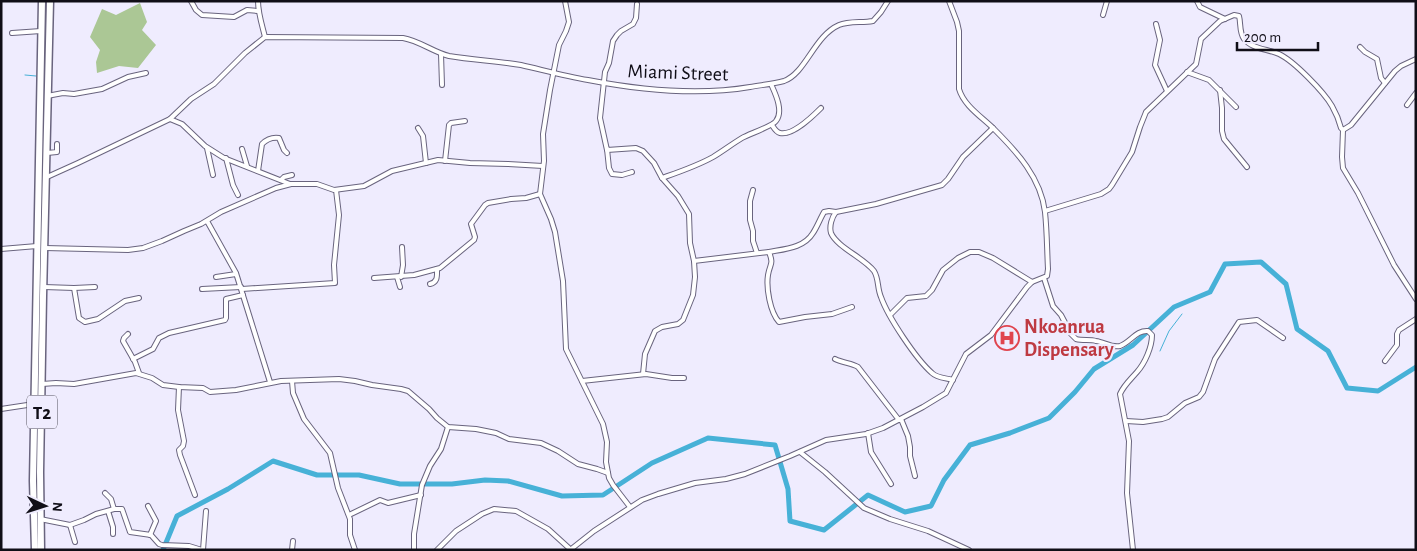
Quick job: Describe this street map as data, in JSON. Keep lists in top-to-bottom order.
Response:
{
  "streets": {
    "highway": ["T2"],
    "street": ["Miami Street"]
  },
  "places": {
    "hospital": ["Nkoanrua Dispensary"]
  },
  "scale_bar": "200 m",
  "north": "right"
}
